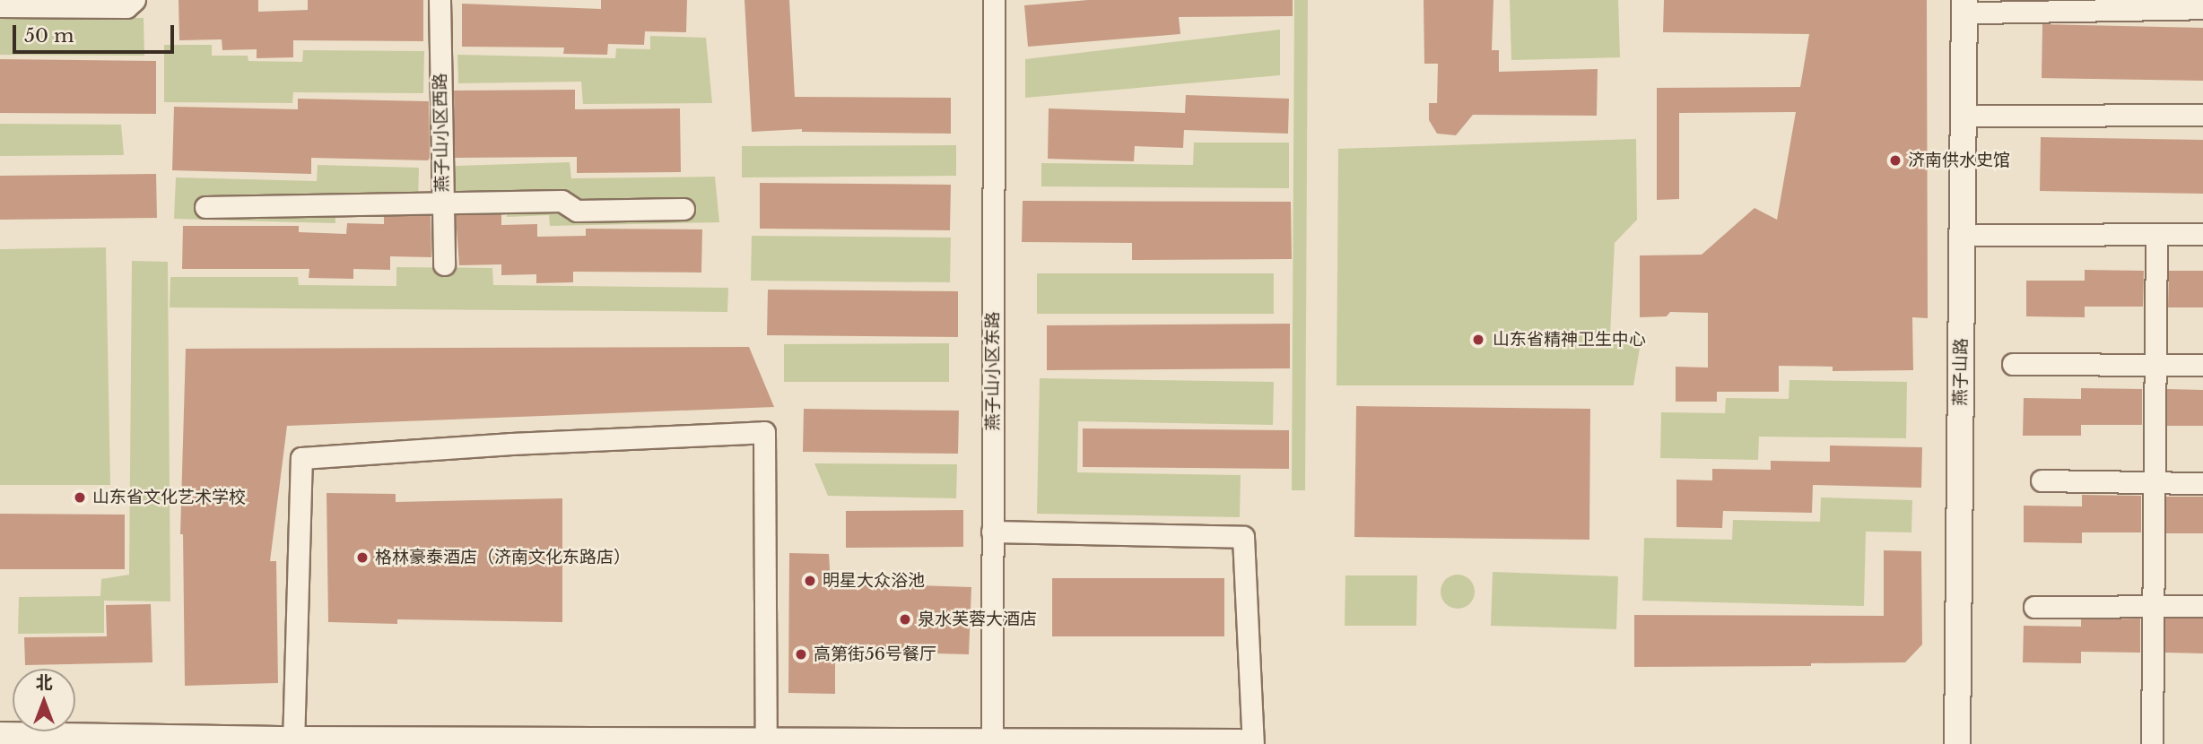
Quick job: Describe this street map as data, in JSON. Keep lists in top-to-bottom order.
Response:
{
  "streets": {
    "street": ["燕子山小区西路", "燕子山小区东路", "燕子山路"]
  },
  "places": [
    "济南供水史馆",
    "山东省精神卫生中心",
    "山东省文化艺术学校",
    "格林豪泰酒店（济南文化东路店）",
    "明星大众浴池",
    "泉水芙蓉大酒店",
    "高第街56号餐厅"
  ],
  "scale_bar": "50 m",
  "north": "top"
}
